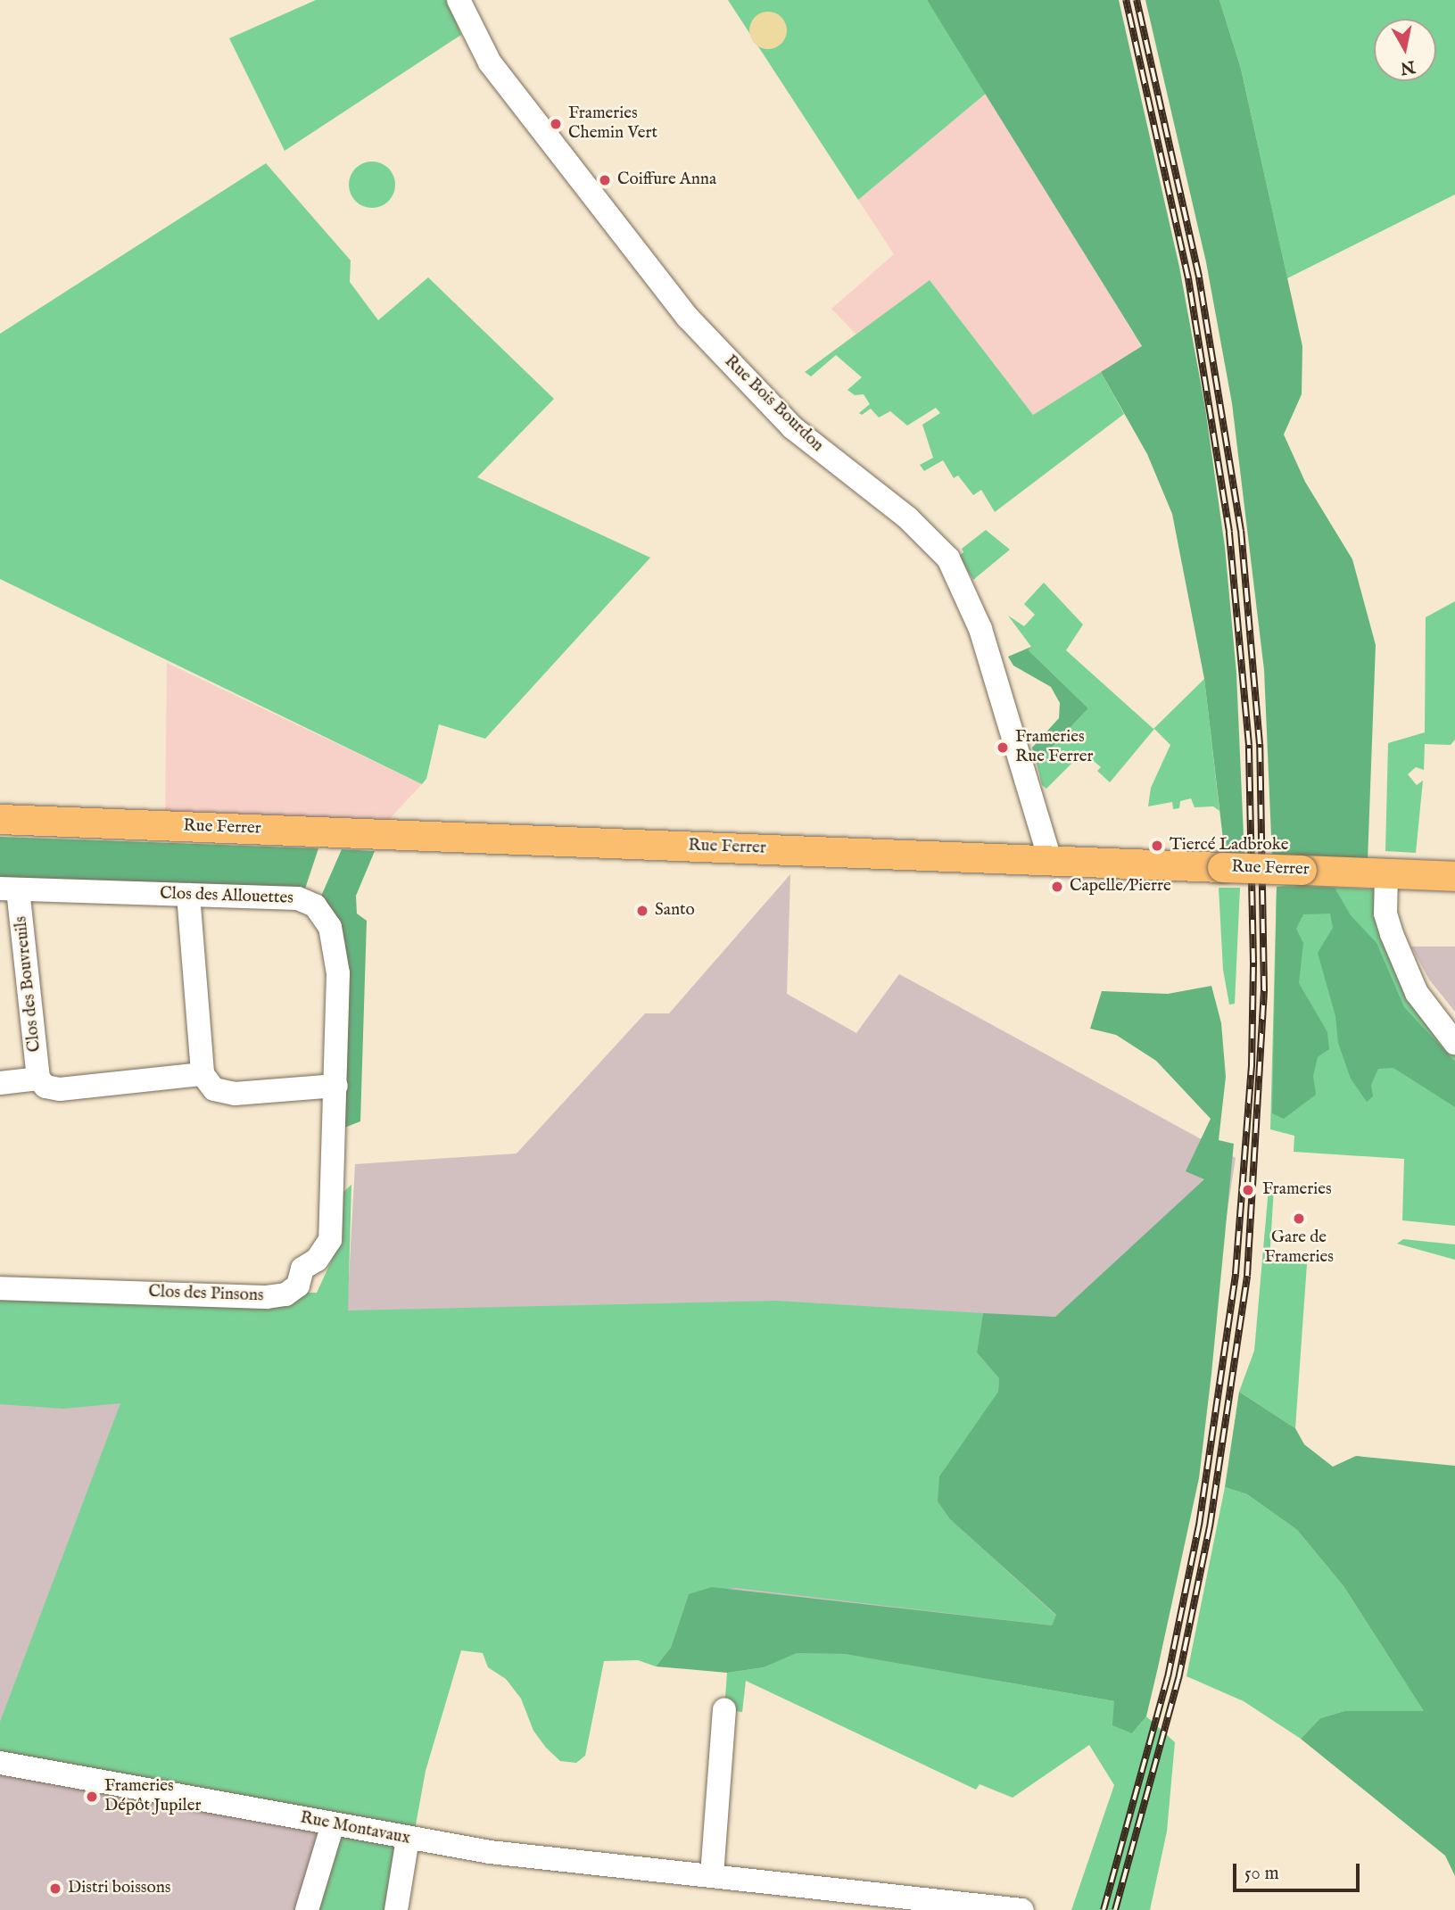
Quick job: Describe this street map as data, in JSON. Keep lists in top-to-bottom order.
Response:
{
  "streets": {
    "main road": ["Rue Ferrer"],
    "street": [
      "Rue Bois Bourdon",
      "Clos des Allouettes",
      "Clos des Bouvreuils",
      "Clos des Pinsons",
      "Rue Montavaux"
    ]
  },
  "crossings": [
    ["Rue Bois Bourdon", "Rue Ferrer"],
    ["Clos des Allouettes", "Clos des Bouvreuils"],
    ["Clos des Allouettes", "Clos des Pinsons"]
  ],
  "places": [
    "Frameries Chemin Vert",
    "Coiffure Anna",
    "Frameries Rue Ferrer",
    "Tiercé Ladbroke",
    "Capelle/Pierre",
    "Santo",
    "Frameries",
    "Gare de Frameries",
    "Frameries Dépôt Jupiler",
    "Distri boissons"
  ],
  "scale_bar": "50 m",
  "north": "bottom"
}
